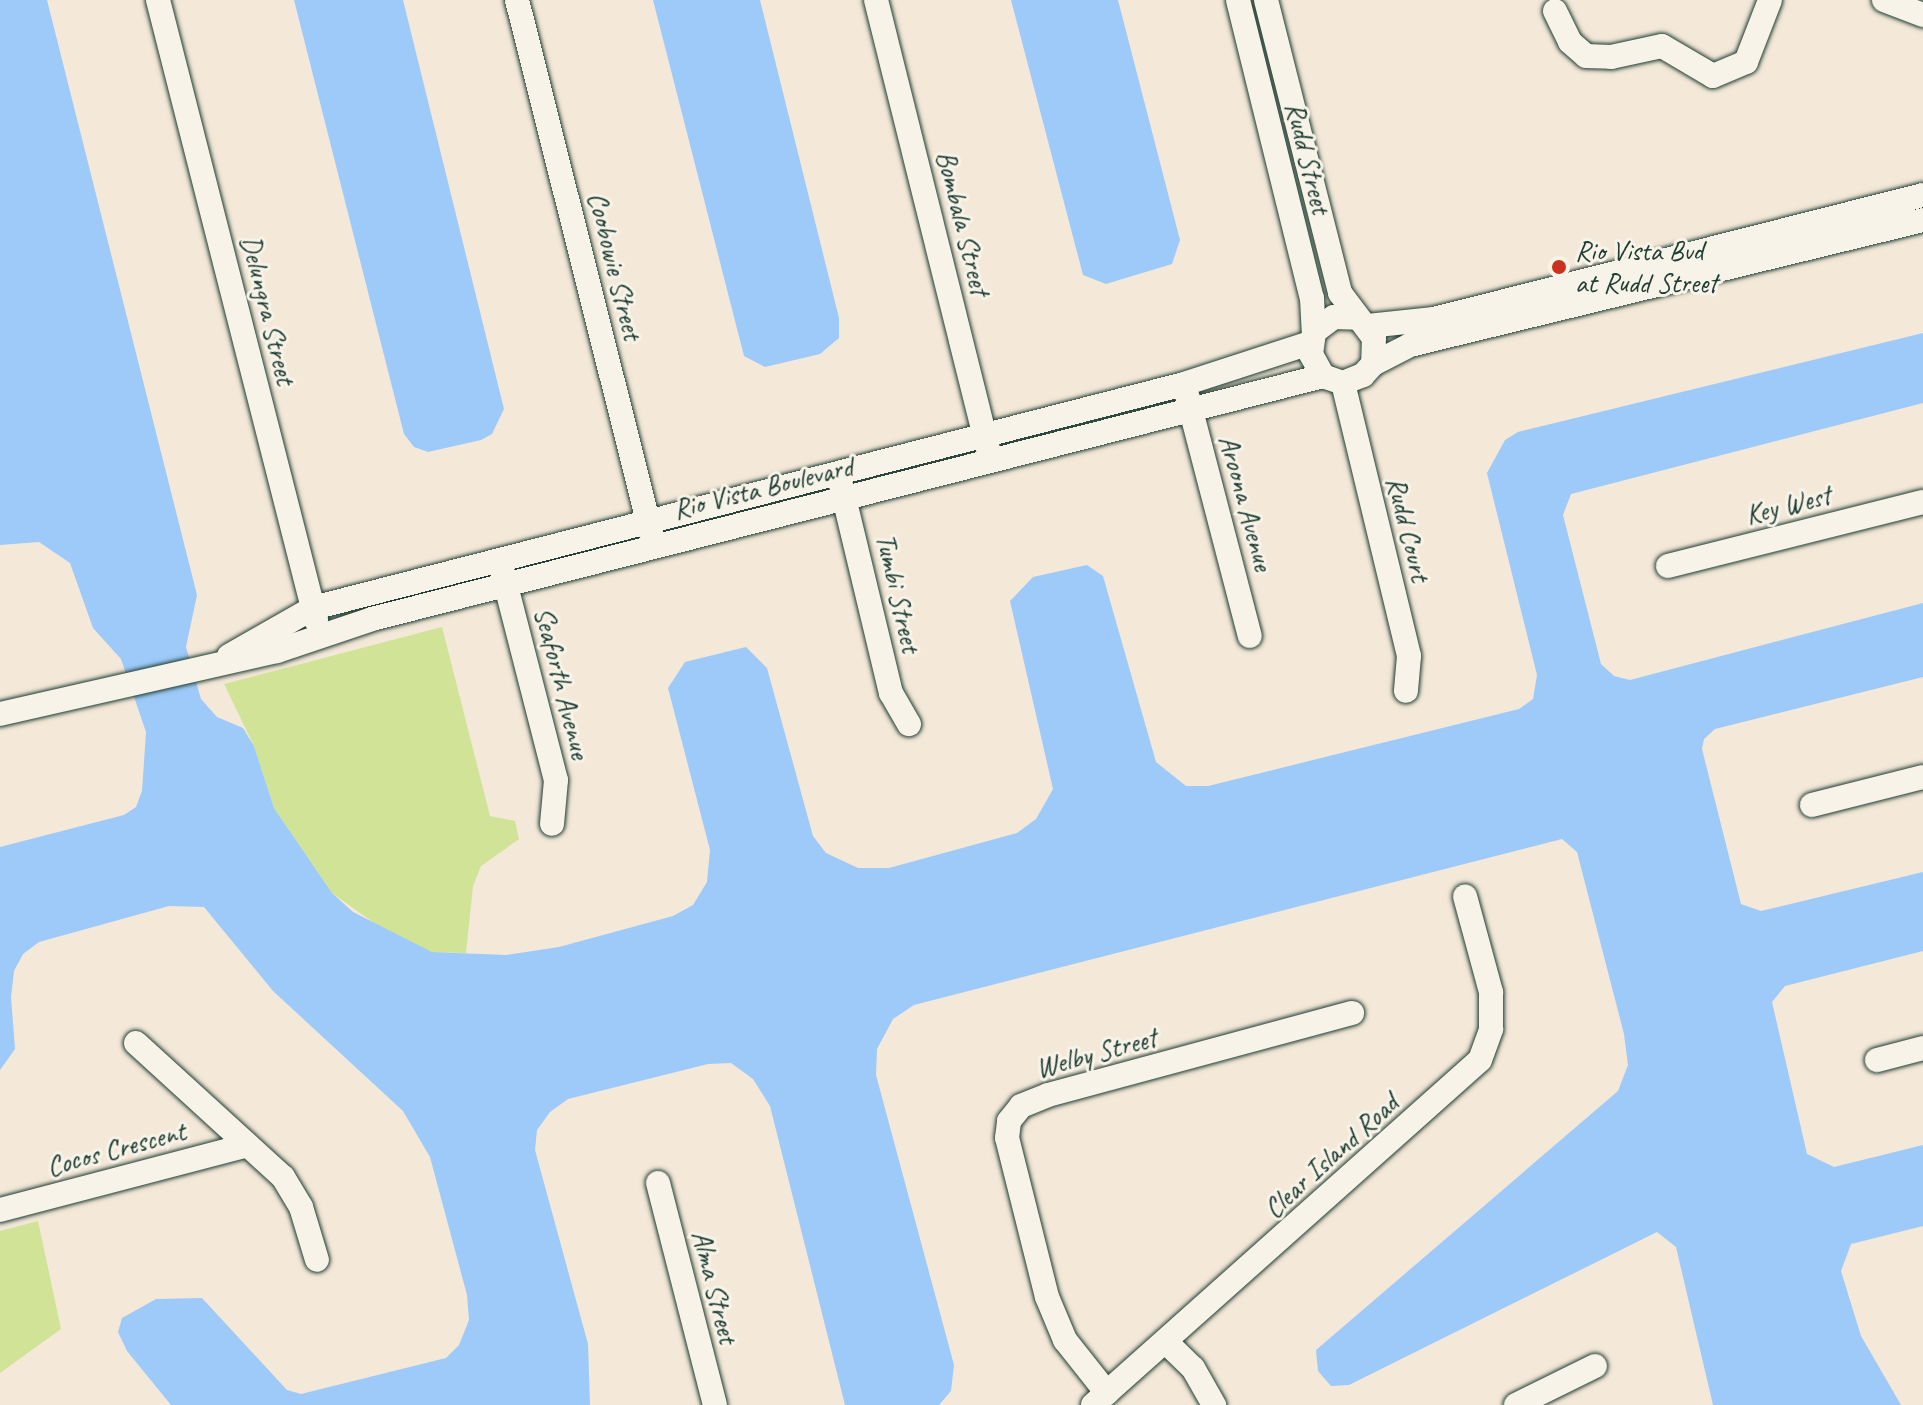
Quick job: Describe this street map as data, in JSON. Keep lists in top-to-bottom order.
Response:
{
  "streets": {
    "street": [
      "Rudd Street",
      "Bombala Street",
      "Coobowie Street",
      "Delungra Street",
      "Rio Vista Boulevard",
      "Aroona Avenue",
      "Key West",
      "Rudd Court",
      "Tumbi Street",
      "Seaforth Avenue",
      "Welby Street",
      "Cocos Crescent",
      "Clear Island Road",
      "Alma Street"
    ]
  },
  "crossings": [
    ["Rudd Street", "Rio Vista Boulevard"],
    ["Rudd Street", "Rudd Court"],
    ["Bombala Street", "Rio Vista Boulevard"],
    ["Coobowie Street", "Rio Vista Boulevard"],
    ["Delungra Street", "Rio Vista Boulevard"],
    ["Rio Vista Boulevard", "Aroona Avenue"],
    ["Rio Vista Boulevard", "Rudd Court"],
    ["Rio Vista Boulevard", "Tumbi Street"],
    ["Rio Vista Boulevard", "Seaforth Avenue"],
    ["Welby Street", "Clear Island Road"]
  ],
  "places": ["Rio Vista Bvd at Rudd Street"]
}
